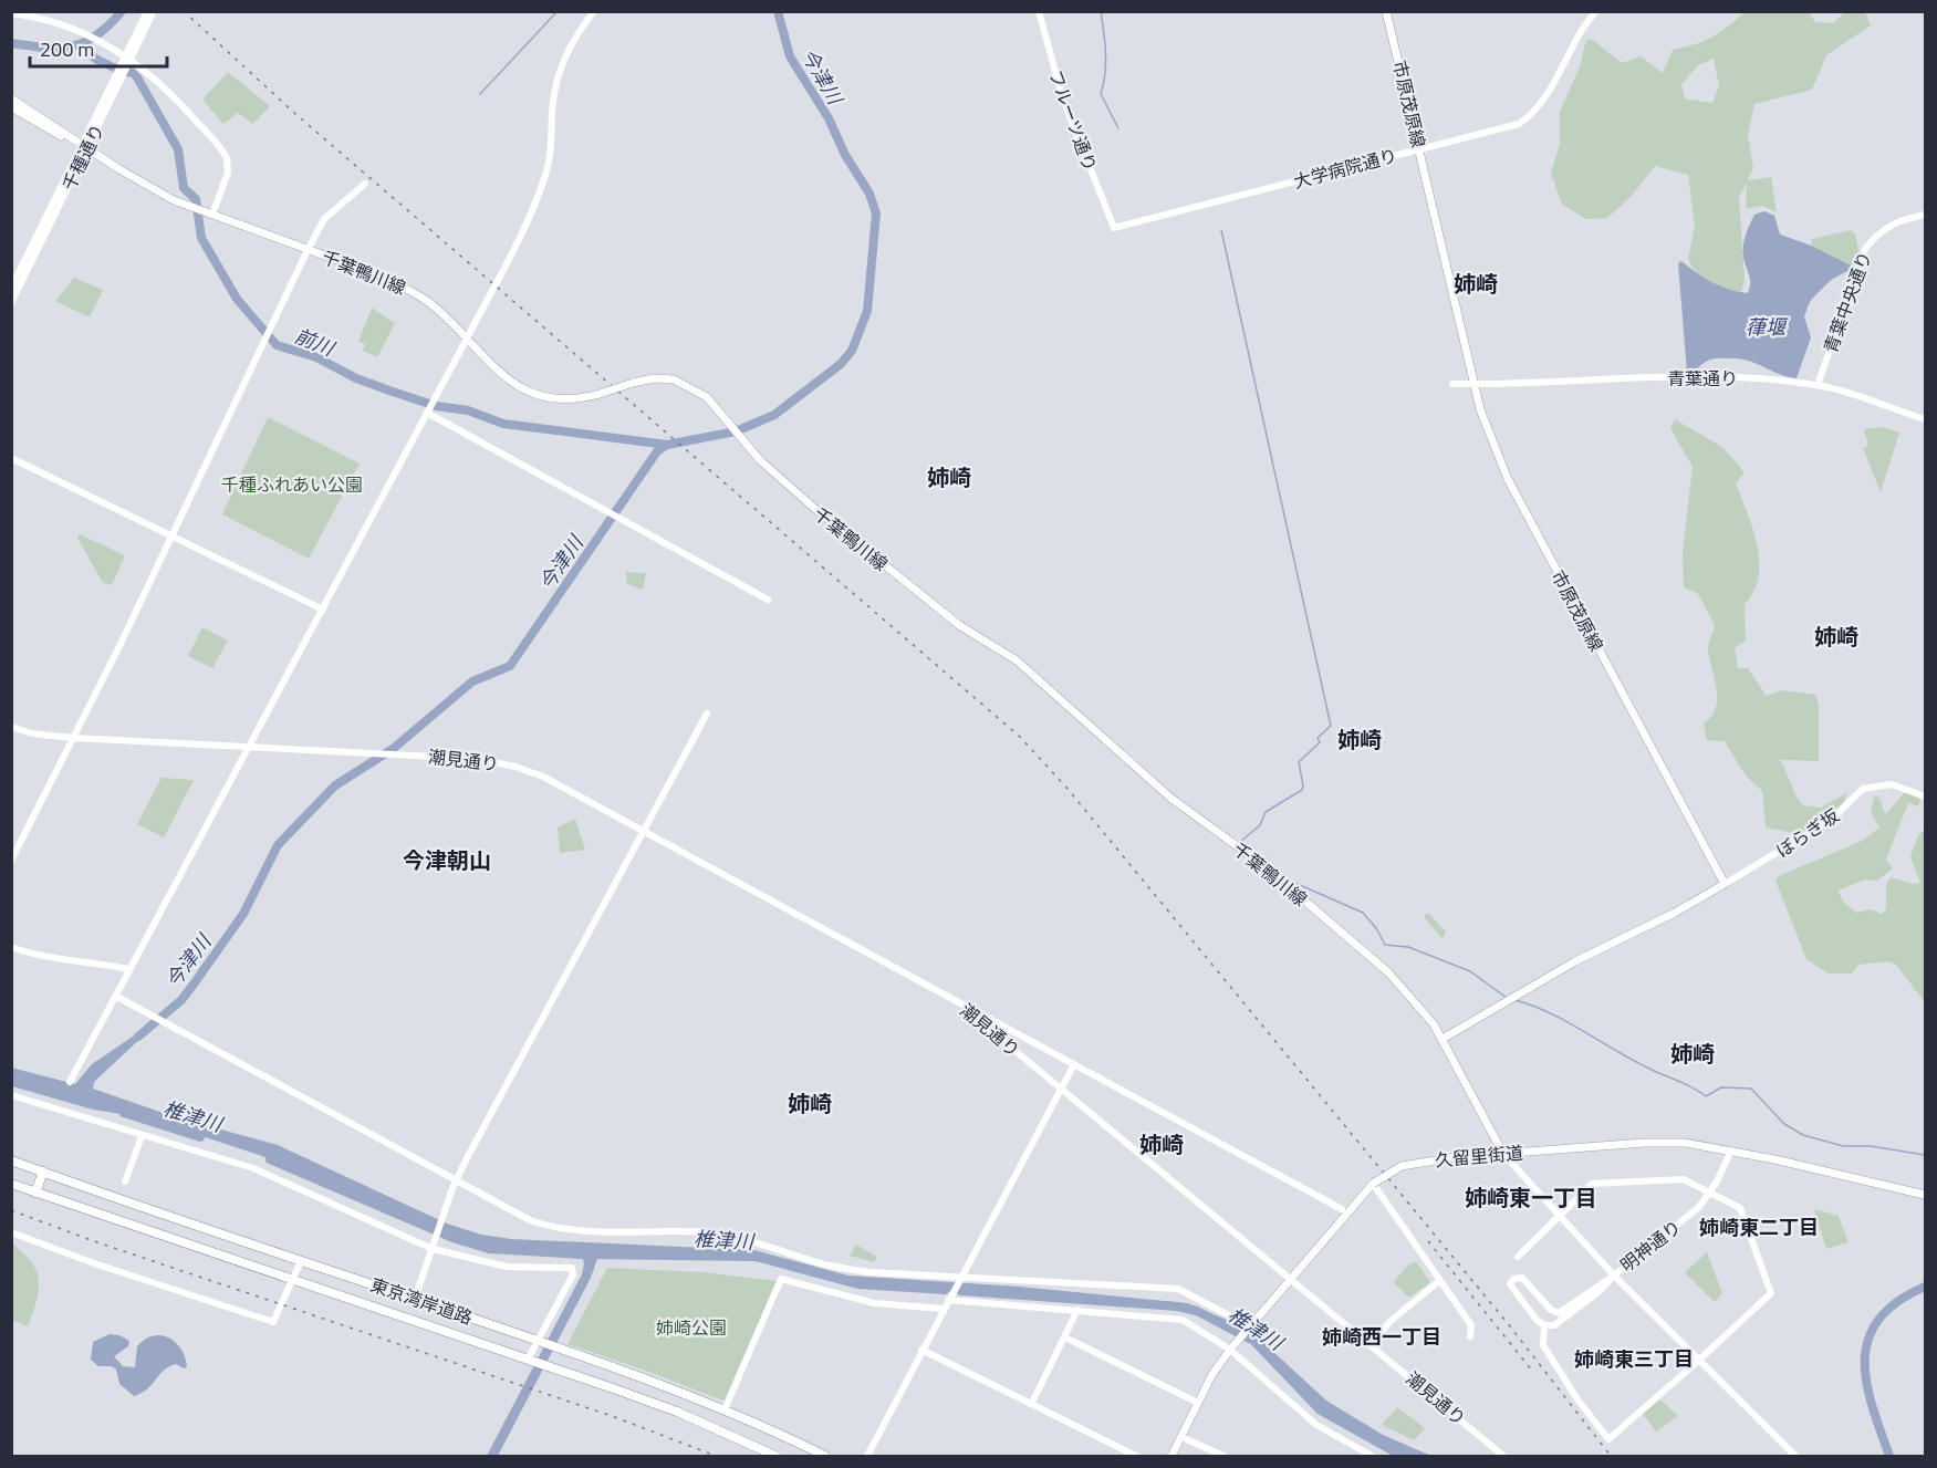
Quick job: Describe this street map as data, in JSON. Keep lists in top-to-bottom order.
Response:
{
  "streets": {
    "highway": ["東京湾岸道路"],
    "main road": ["市原茂原線", "千葉鴨川線", "久留里街道"],
    "street": [
      "フルーツ通り",
      "千種通り",
      "大学病院通り",
      "青葉中央通り",
      "青葉通り",
      "潮見通り",
      "ぼらぎ坂",
      "明神通り"
    ]
  },
  "crossings": [
    ["市原茂原線", "大学病院通り"],
    ["市原茂原線", "青葉通り"],
    ["市原茂原線", "ぼらぎ坂"],
    ["フルーツ通り", "大学病院通り"],
    ["千種通り", "千葉鴨川線"],
    ["千葉鴨川線", "久留里街道"],
    ["青葉中央通り", "青葉通り"],
    ["潮見通り", "久留里街道"],
    ["久留里街道", "明神通り"]
  ],
  "districts": [
    "姉崎",
    "姉崎",
    "姉崎",
    "姉崎",
    "今津朝山",
    "姉崎",
    "姉崎",
    "姉崎",
    "姉崎東一丁目",
    "姉崎東二丁目",
    "姉崎西一丁目",
    "姉崎東三丁目"
  ],
  "water": [
    "今津川",
    "葎堰",
    "前川",
    "椎津川"
  ],
  "parks": ["千種ふれあい公園", "姉崎公園"],
  "scale_bar": "200 m"
}
